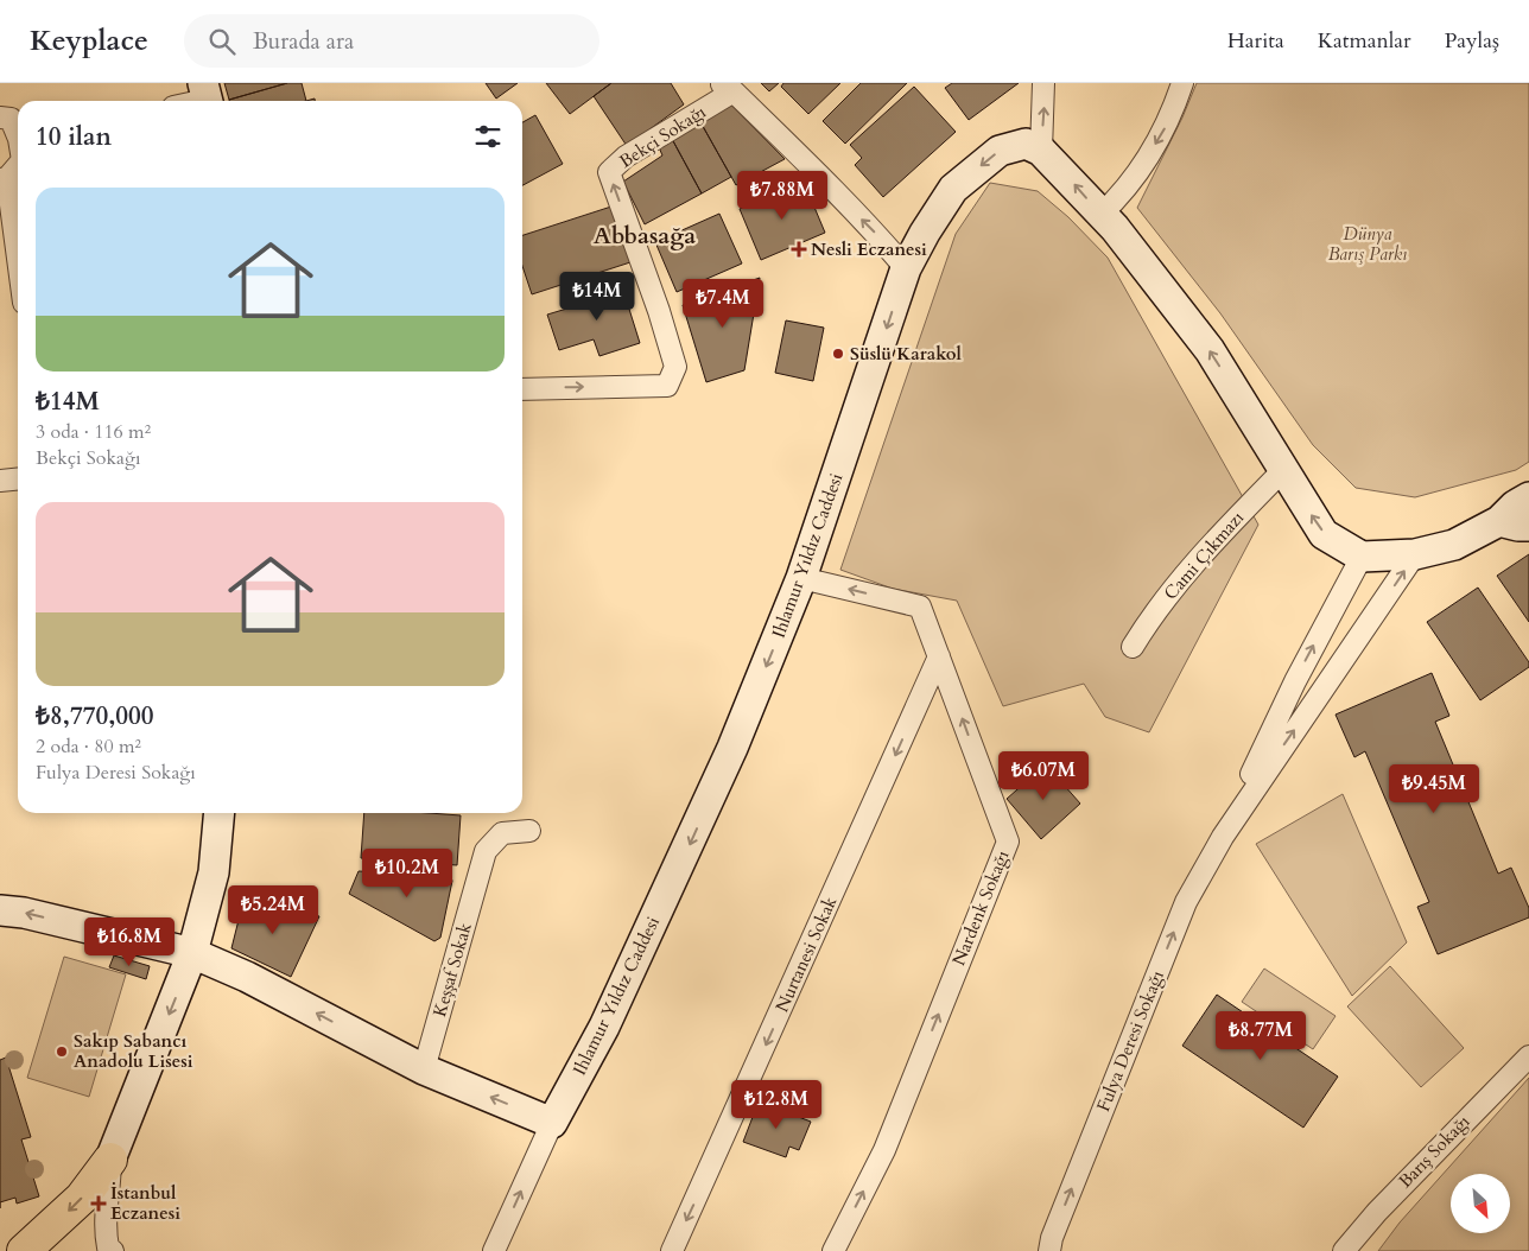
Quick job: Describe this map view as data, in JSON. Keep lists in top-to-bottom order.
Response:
{
  "streets": {
    "main road": ["Ihlamur Yıldız Caddesi"],
    "street": [
      "Bekçi Sokağı",
      "Cami Çıkmazı",
      "Nardenk Sokağı",
      "Nurtanesi Sokak",
      "Keşşaf Sokak",
      "Fulya Deresi Sokağı",
      "Barış Sokağı"
    ]
  },
  "crossings": [
    ["Ihlamur Yıldız Caddesi", "Nardenk Sokağı"],
    ["Nardenk Sokağı", "Nurtanesi Sokak"]
  ],
  "one_way": [
    "Ihlamur Yıldız Caddesi",
    "Nardenk Sokağı",
    "Nurtanesi Sokak",
    "Fulya Deresi Sokağı"
  ],
  "districts": ["Abbasağa"],
  "parks": ["Dünya Barış Parkı"],
  "places": {
    "health": ["Nesli Eczanesi", "İstanbul Eczanesi"],
    "other": ["Süslü Karakol", "Sakıp Sabancı Anadolu Lisesi"]
  },
  "north": "bottom right",
  "page": {
    "header": "Keyplace",
    "search": "Burada ara",
    "nav": ["Harita", "Katmanlar", "Paylaş"],
    "heading": "10 ilan",
    "price": [
      "₺7.88M",
      "₺14M",
      "₺7.4M",
      "₺6.07M",
      "₺9.45M",
      "₺10.2M",
      "₺5.24M",
      "₺16.8M",
      "₺8.77M",
      "₺12.8M"
    ],
    "list": [
      {
        "name": "₺14M",
        "note": "3 oda · 116 m² · Bekçi Sokağı"
      },
      {
        "name": "₺8,770,000",
        "note": "2 oda · 80 m² · Fulya Deresi Sokağı"
      }
    ]
  }
}
